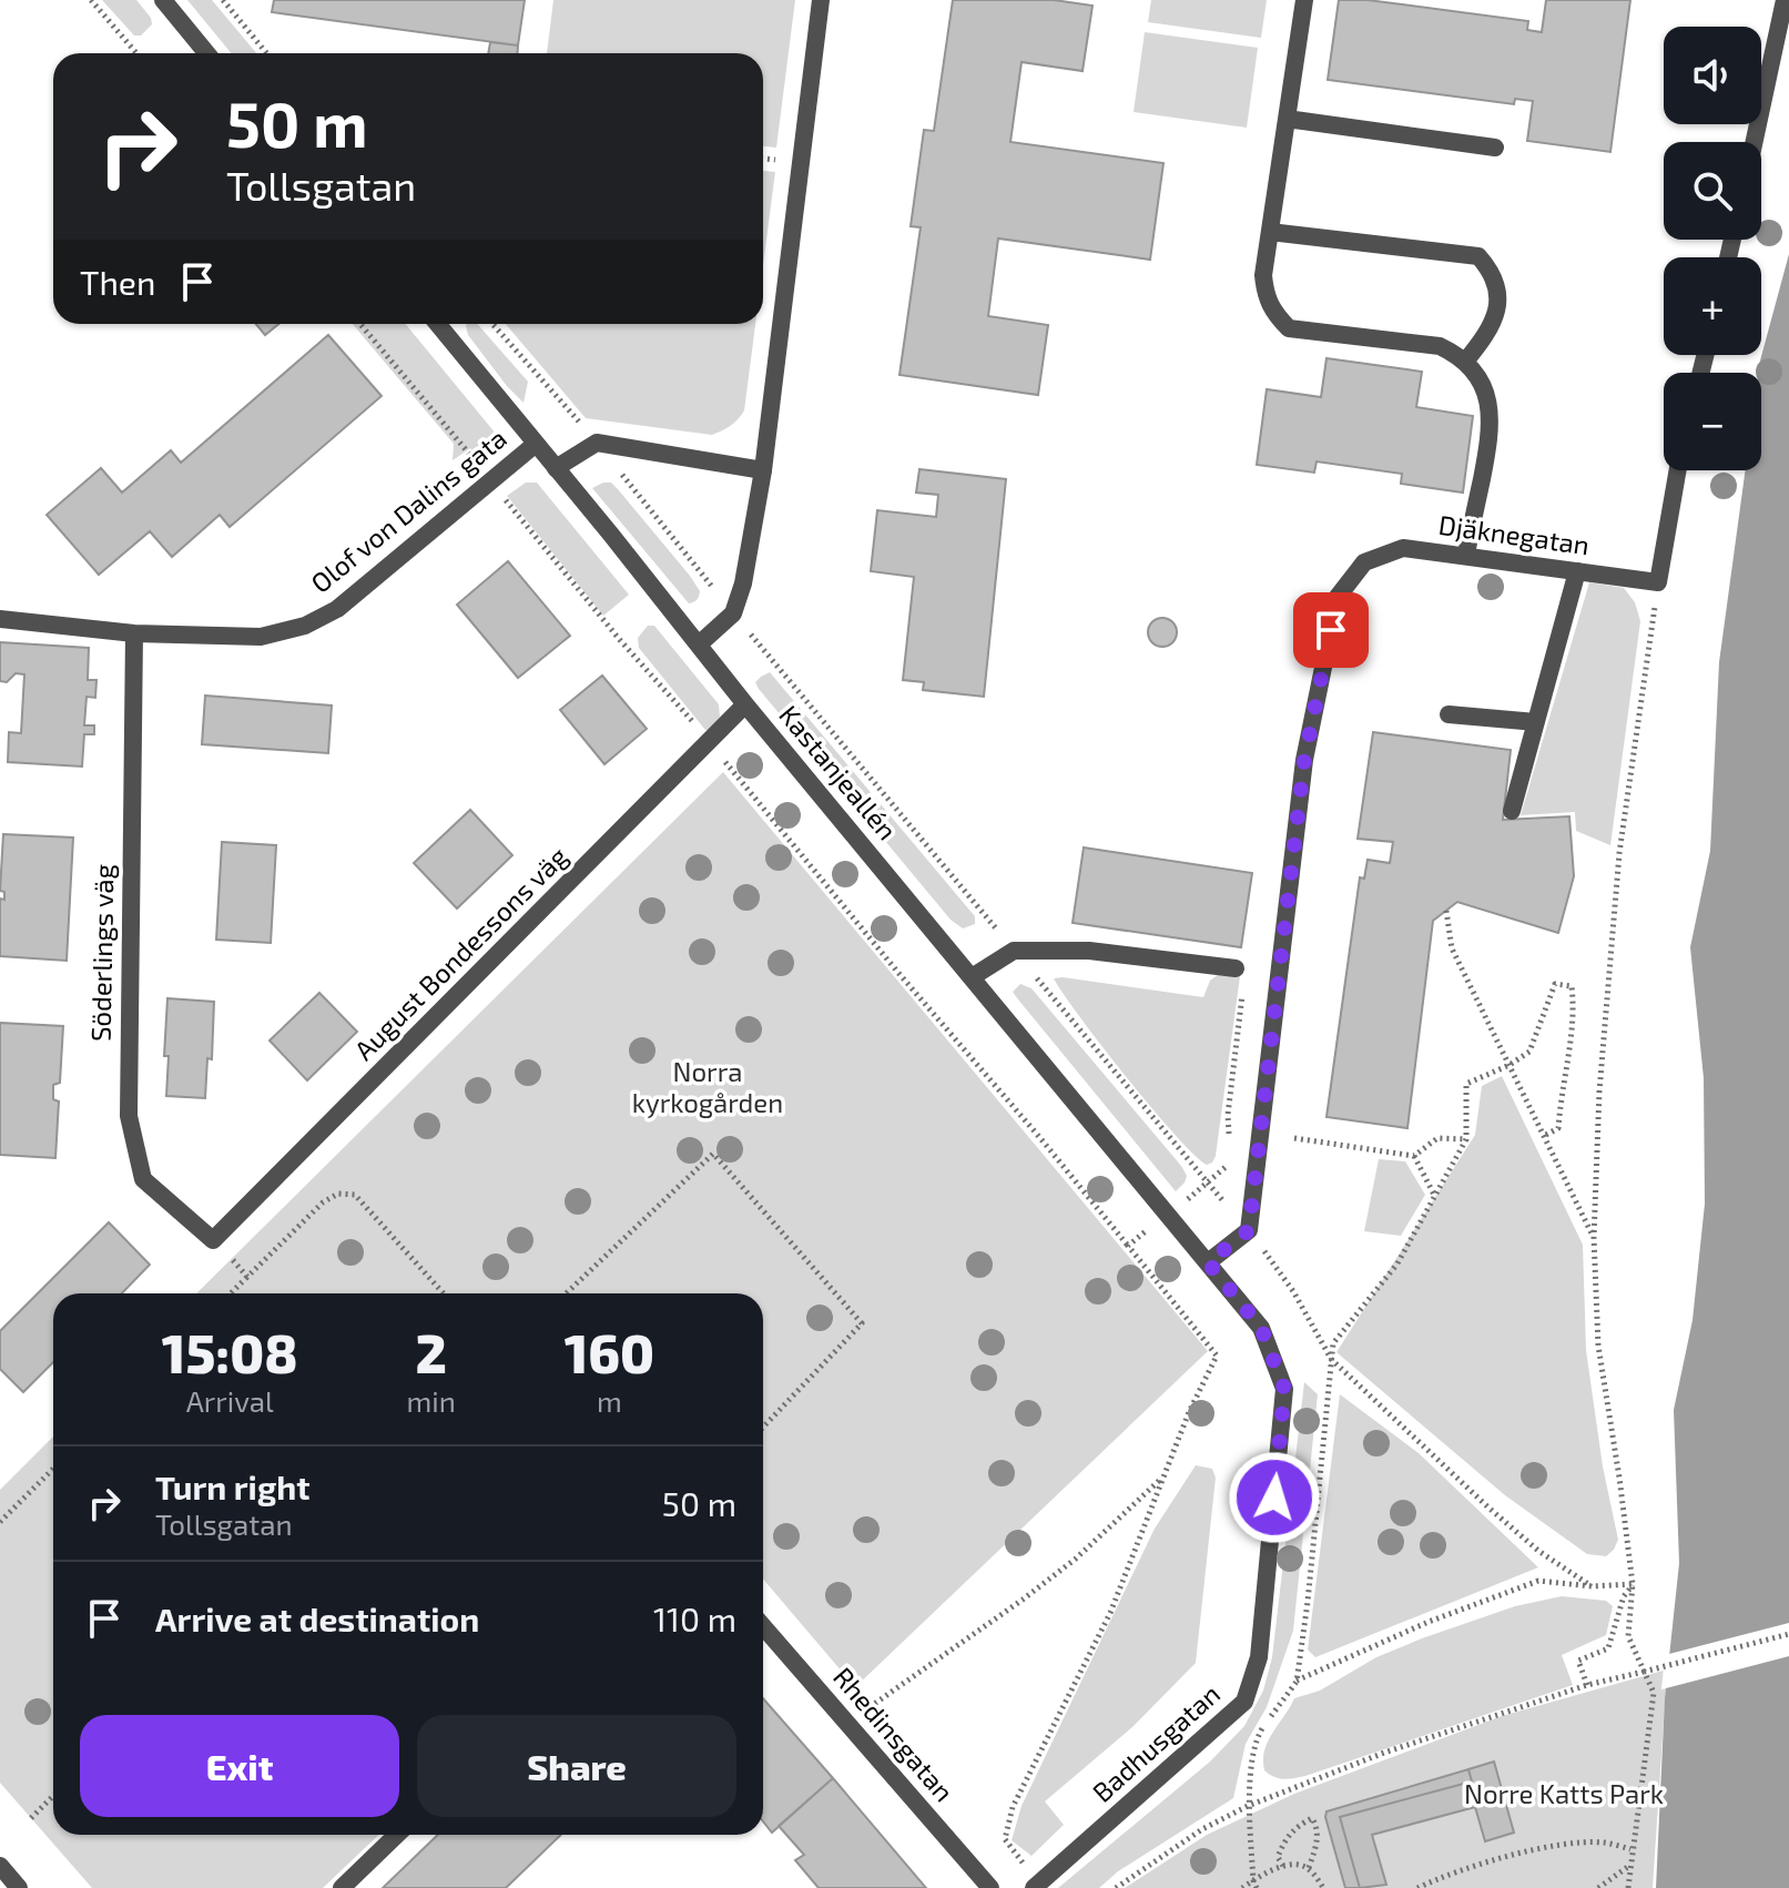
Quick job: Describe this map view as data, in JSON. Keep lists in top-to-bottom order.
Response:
{
  "streets": {
    "street": [
      "Olof von Dalins gata",
      "Djäknegatan",
      "Kastanjeallén",
      "Söderlings väg",
      "August Bondessons väg",
      "Rhedinsgatan",
      "Badhusgatan"
    ]
  },
  "crossings": [
    ["Olof von Dalins gata", "Kastanjeallén"],
    ["Olof von Dalins gata", "Söderlings väg"],
    ["Kastanjeallén", "August Bondessons väg"],
    ["Kastanjeallén", "Badhusgatan"],
    ["Söderlings väg", "August Bondessons väg"]
  ],
  "parks": ["Norra kyrkogården", "Norre Katts Park"],
  "page": {
    "map_buttons": ["+", "−"],
    "turn": ["50 m", "Tollsgatan"],
    "then": "Then",
    "eta": [
      "15:08",
      "Arrival",
      "2",
      "min",
      "160",
      "m"
    ],
    "list": [
      {
        "name": "Turn right",
        "note": "Tollsgatan",
        "value": "50 m"
      },
      {
        "name": "Arrive at destination",
        "value": "110 m"
      }
    ],
    "buttons": ["Exit", "Share"]
  }
}
